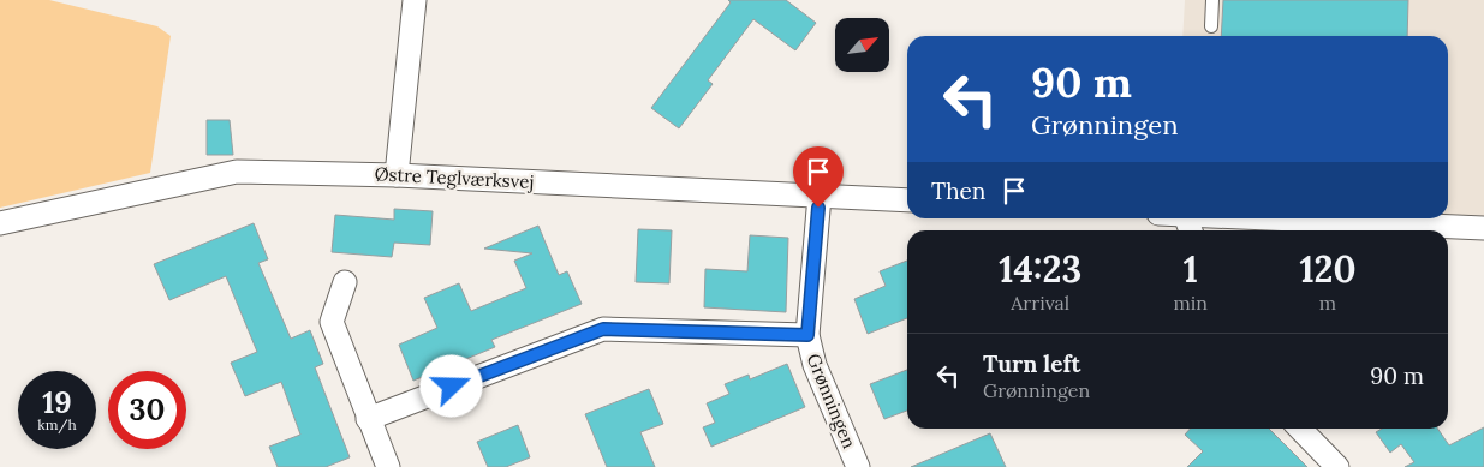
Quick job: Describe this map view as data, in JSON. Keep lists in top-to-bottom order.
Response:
{
  "streets": {
    "street": ["Østre Teglværksvej", "Grønningen"]
  },
  "crossings": [
    ["Østre Teglværksvej", "Grønningen"]
  ],
  "north": "top right",
  "page": {
    "turn": ["90 m", "Grønningen"],
    "then": "Then",
    "eta": [
      "14:23",
      "Arrival",
      "1",
      "min",
      "120",
      "m"
    ],
    "list": [
      {
        "name": "Turn left",
        "note": "Grønningen",
        "value": "90 m"
      }
    ],
    "speed": "19 km/h",
    "limit": "30"
  }
}
